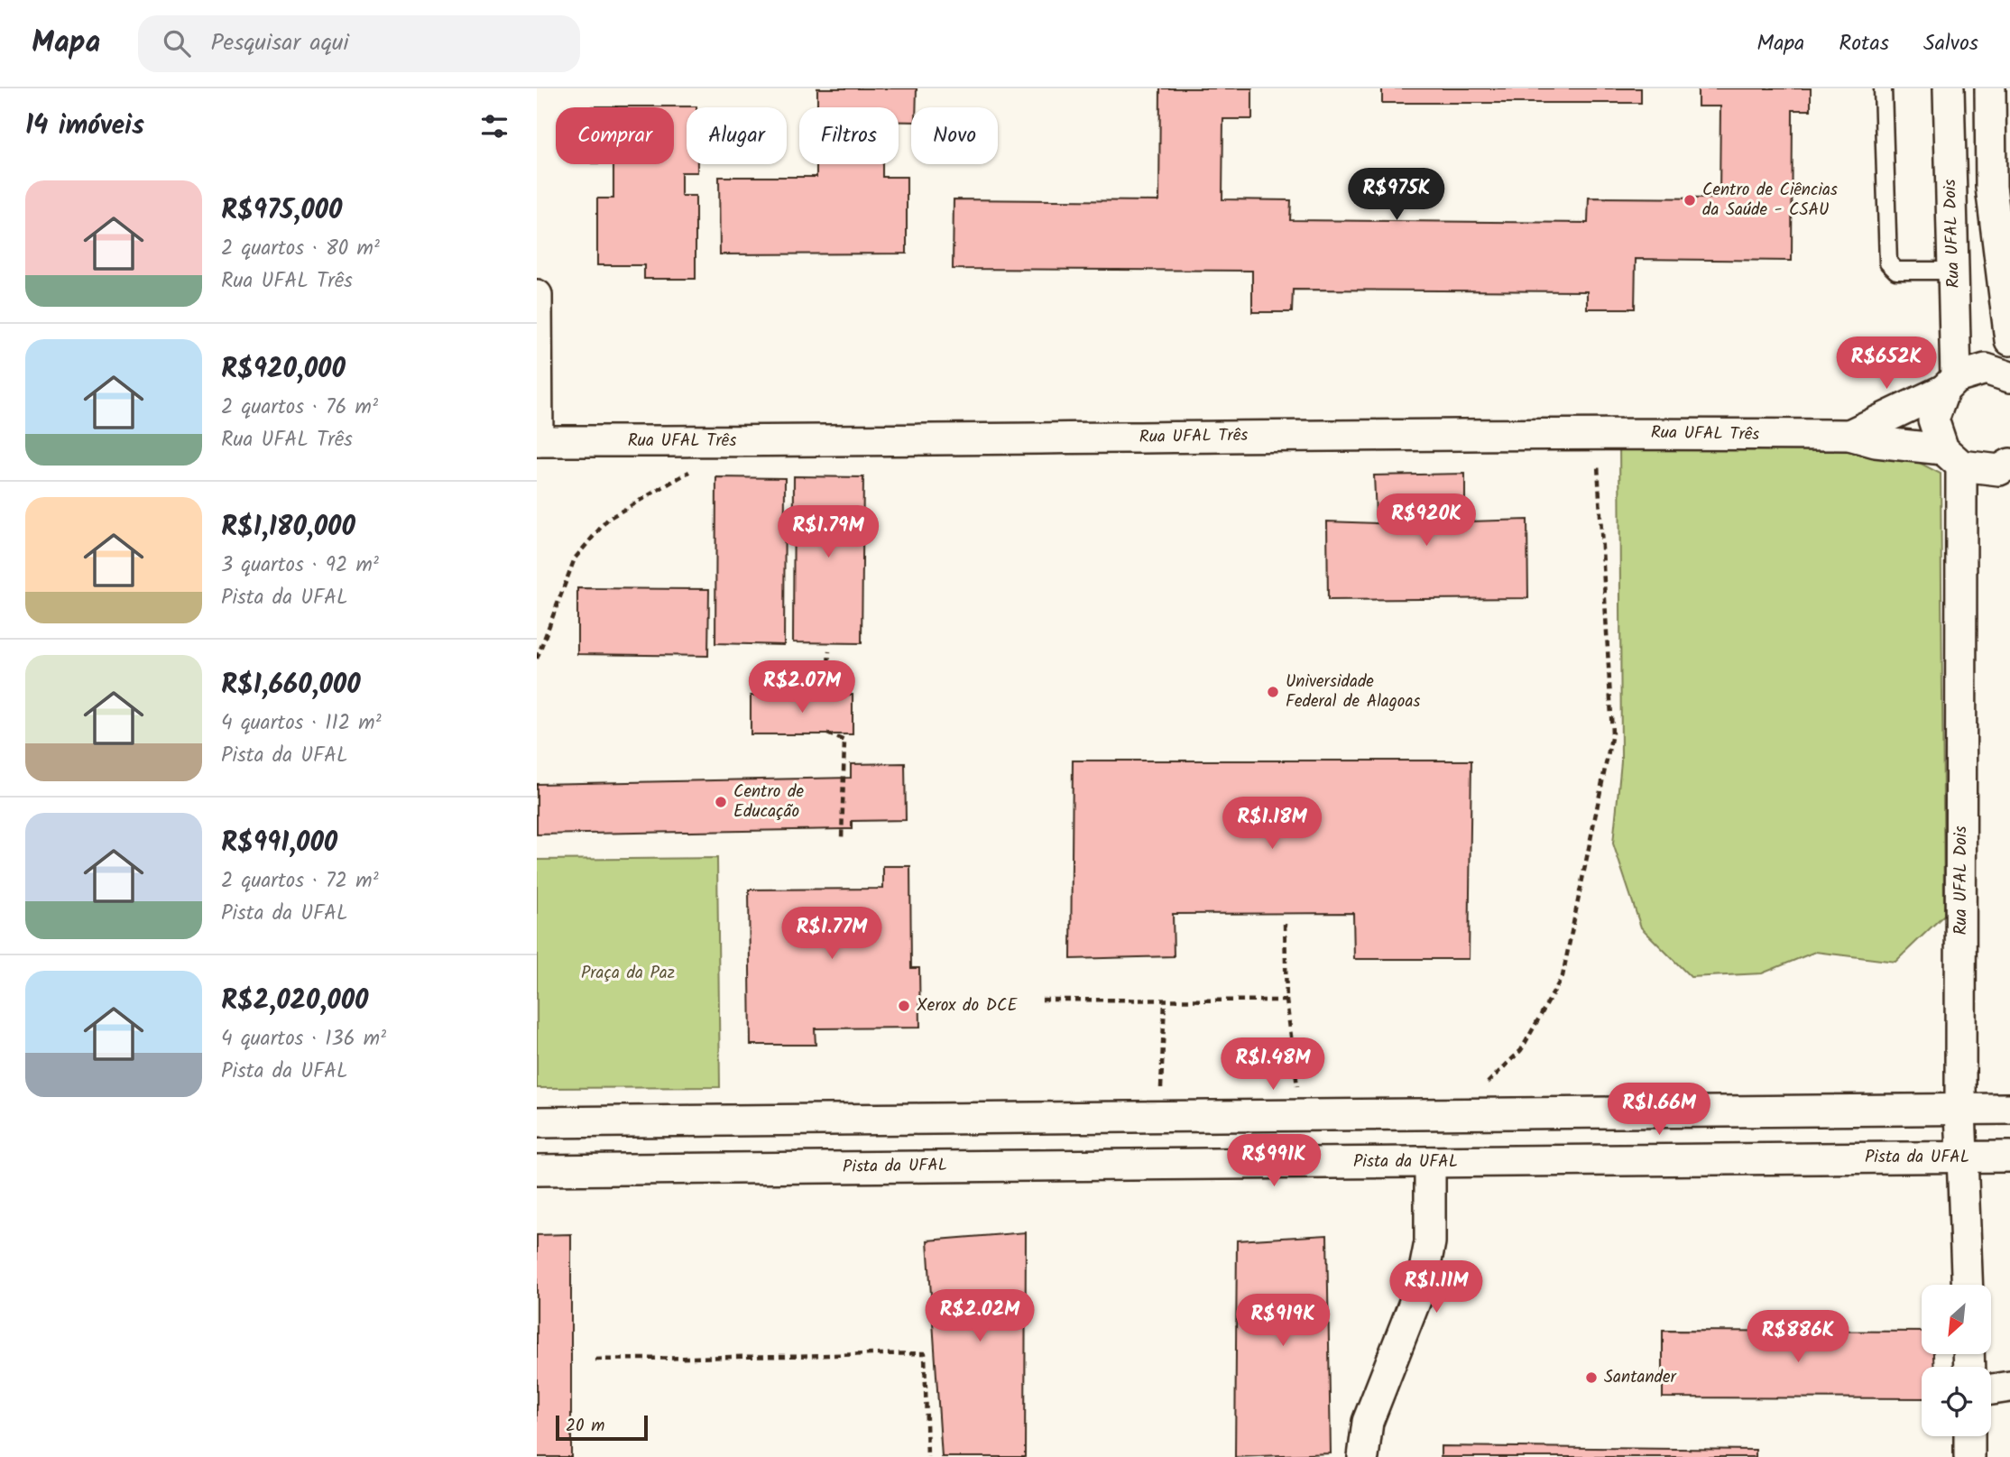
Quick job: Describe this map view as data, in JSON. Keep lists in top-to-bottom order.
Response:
{
  "streets": {
    "street": ["Rua UFAL Dois", "Rua UFAL Três", "Pista da UFAL"]
  },
  "crossings": [
    ["Rua UFAL Dois", "Rua UFAL Três"],
    ["Rua UFAL Dois", "Pista da UFAL"]
  ],
  "parks": ["Praça da Paz"],
  "places": [
    "Centro de Ciências da Saúde - CSAU",
    "Universidade Federal de Alagoas",
    "Centro de Educação",
    "Xerox do DCE",
    "Santander"
  ],
  "scale_bar": "20 m",
  "north": "bottom left",
  "page": {
    "header": "Mapa",
    "search": "Pesquisar aqui",
    "nav": ["Mapa", "Rotas", "Salvos"],
    "heading": "14 imóveis",
    "chip": [
      "Comprar",
      "Alugar",
      "Filtros",
      "Novo"
    ],
    "list": [
      {
        "name": "R$975,000",
        "note": "2 quartos · 80 m² · Rua UFAL Três"
      },
      {
        "name": "R$920,000",
        "note": "2 quartos · 76 m² · Rua UFAL Três"
      },
      {
        "name": "R$1,180,000",
        "note": "3 quartos · 92 m² · Pista da UFAL"
      },
      {
        "name": "R$1,660,000",
        "note": "4 quartos · 112 m² · Pista da UFAL"
      },
      {
        "name": "R$991,000",
        "note": "2 quartos · 72 m² · Pista da UFAL"
      },
      {
        "name": "R$2,020,000",
        "note": "4 quartos · 136 m² · Pista da UFAL"
      }
    ],
    "price": [
      "R$975K",
      "R$652K",
      "R$920K",
      "R$1.79M",
      "R$2.07M",
      "R$1.18M",
      "R$1.77M",
      "R$1.48M",
      "R$1.66M",
      "R$991K",
      "R$1.11M",
      "R$2.02M",
      "R$919K",
      "R$886K"
    ],
    "scale": "20 m"
  }
}
